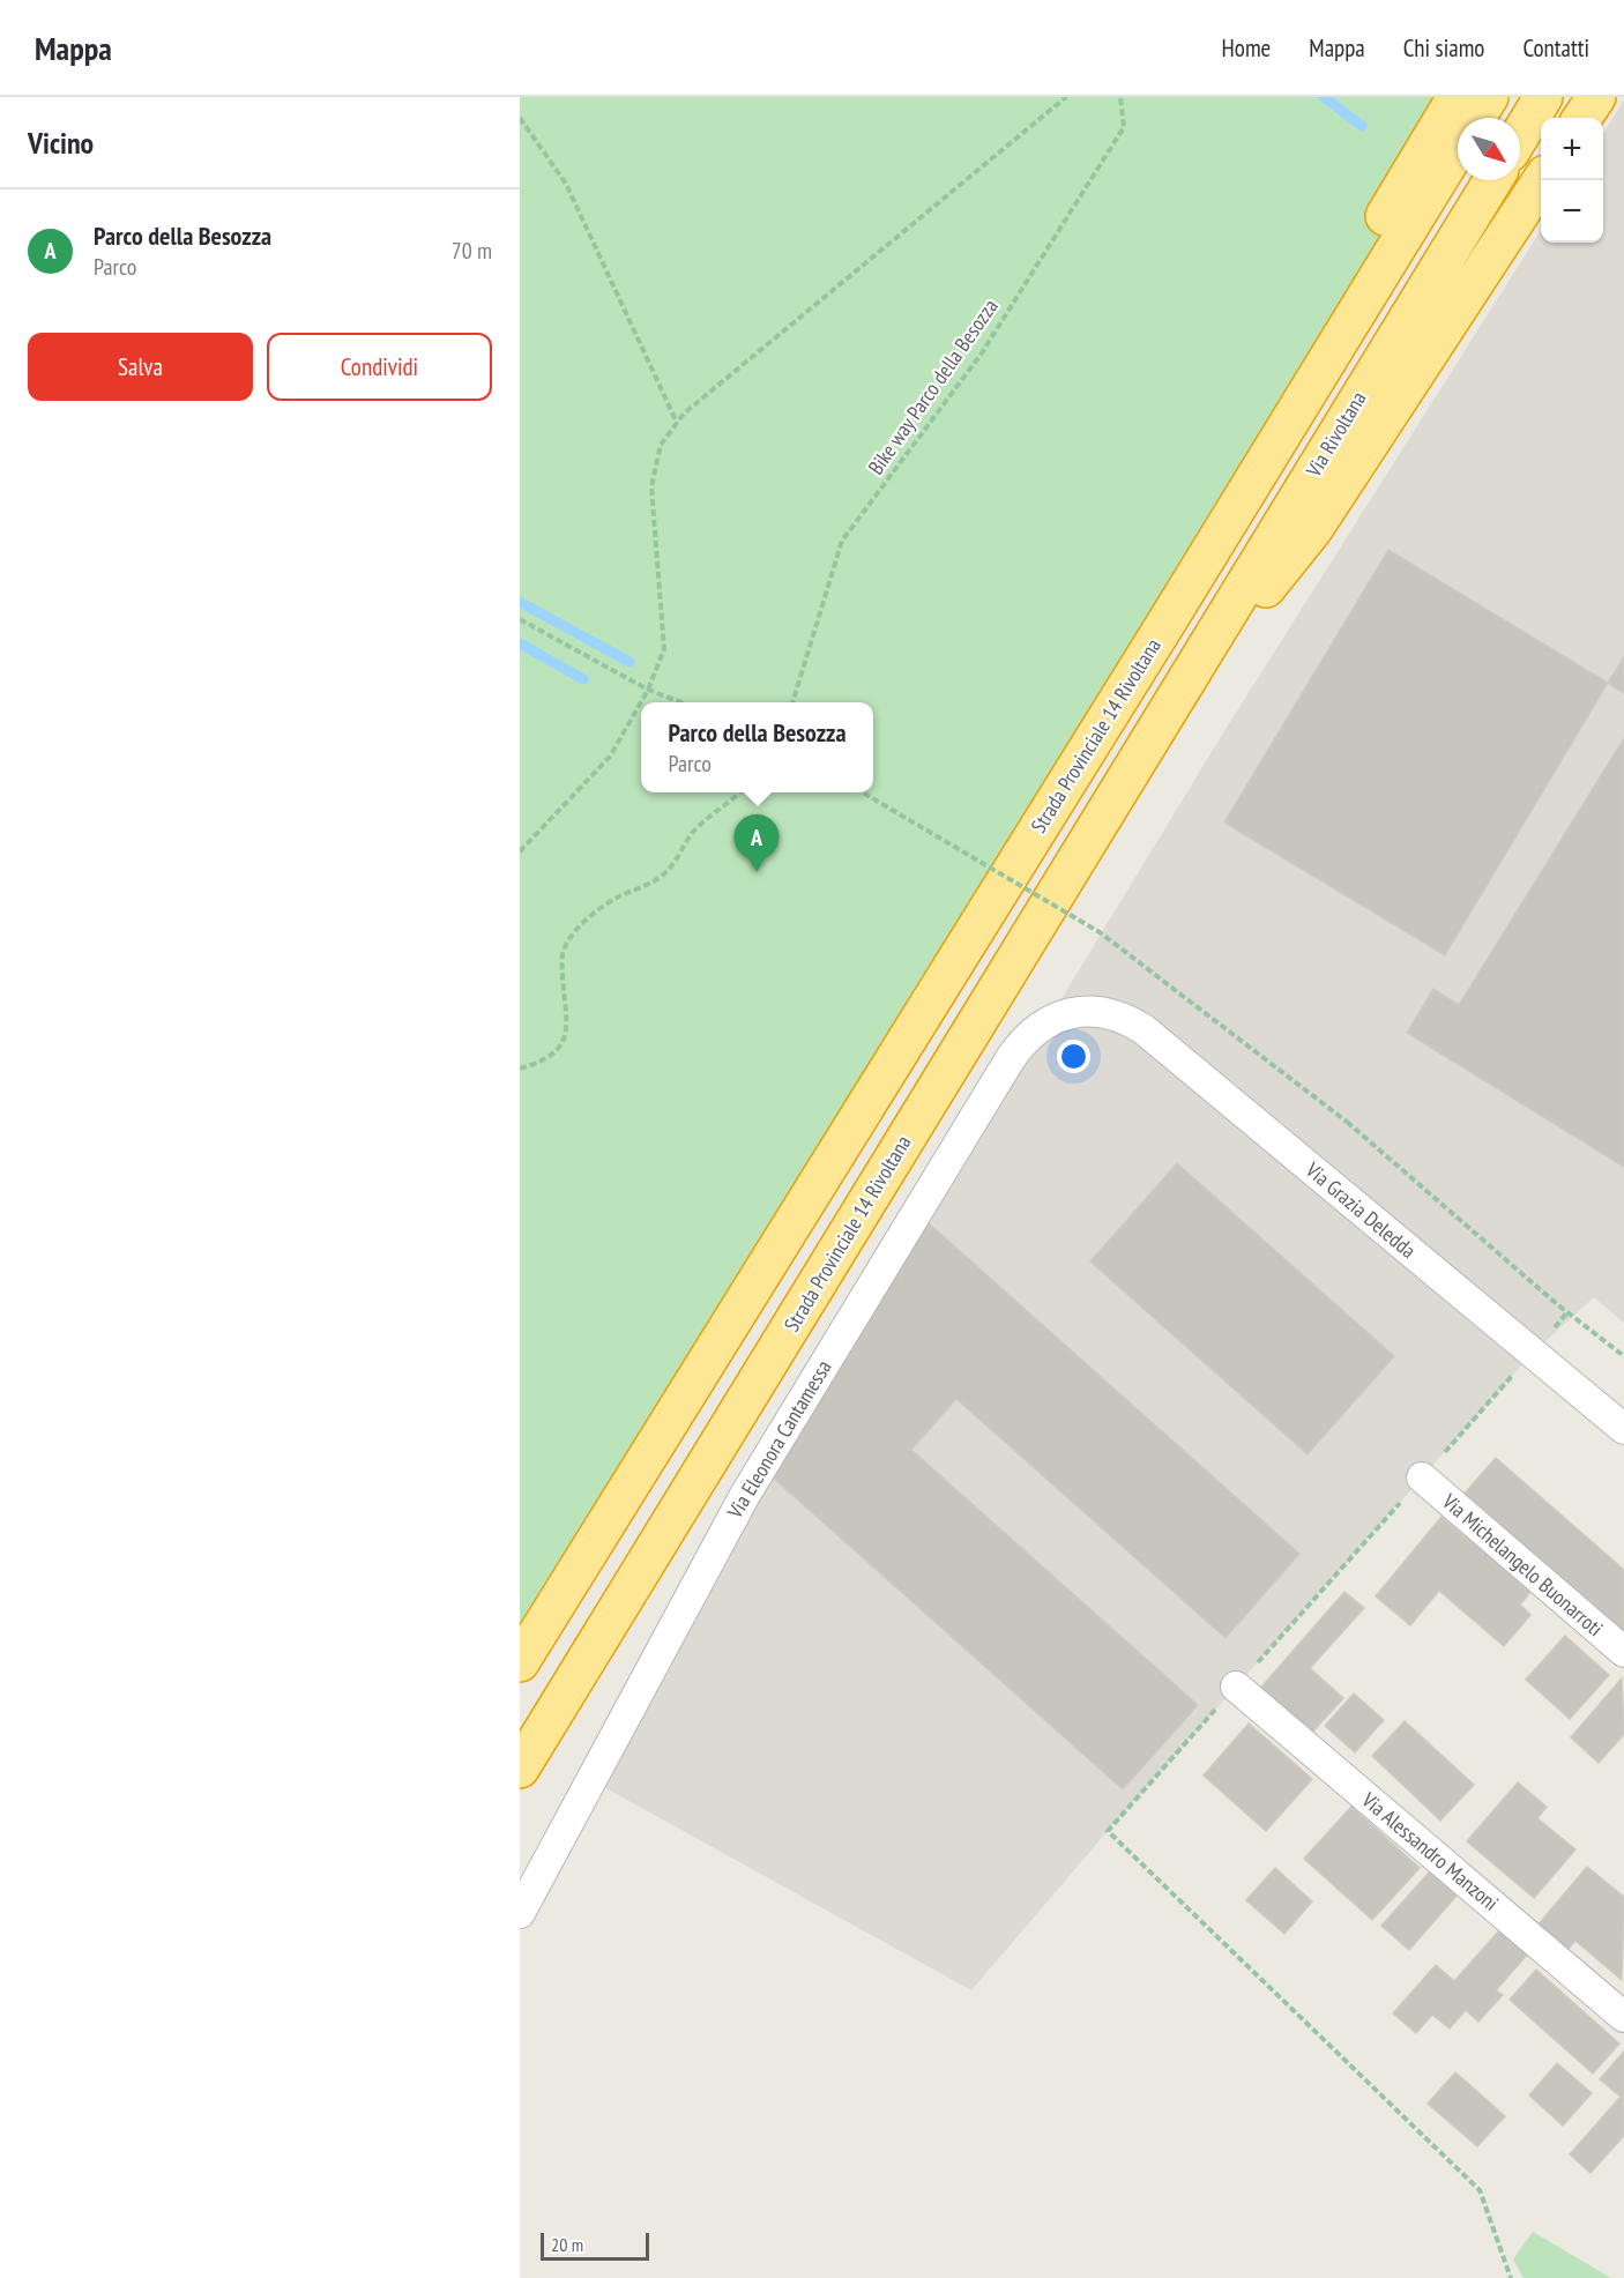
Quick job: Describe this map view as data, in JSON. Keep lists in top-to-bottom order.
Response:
{
  "streets": {
    "highway": ["Via Rivoltana", "Strada Provinciale 14 Rivoltana"],
    "street": [
      "Via Grazia Deledda",
      "Via Eleonora Cantamessa",
      "Via Michelangelo Buonarroti",
      "Via Alessandro Manzoni"
    ],
    "path": ["Bike way Parco della Besozza"]
  },
  "crossings": [
    ["Via Rivoltana", "Strada Provinciale 14 Rivoltana"],
    ["Via Grazia Deledda", "Via Eleonora Cantamessa"]
  ],
  "scale_bar": "20 m",
  "north": "bottom right",
  "page": {
    "header": "Mappa",
    "nav": [
      "Home",
      "Mappa",
      "Chi siamo",
      "Contatti"
    ],
    "heading": "Vicino",
    "map_buttons": ["+", "−"],
    "list": [
      {
        "mark": "A",
        "name": "Parco della Besozza",
        "note": "Parco",
        "value": "70 m"
      }
    ],
    "buttons": ["Salva", "Condividi"],
    "popup": ["Parco della Besozza", "Parco"],
    "pins": "A",
    "scale": "20 m"
  }
}
